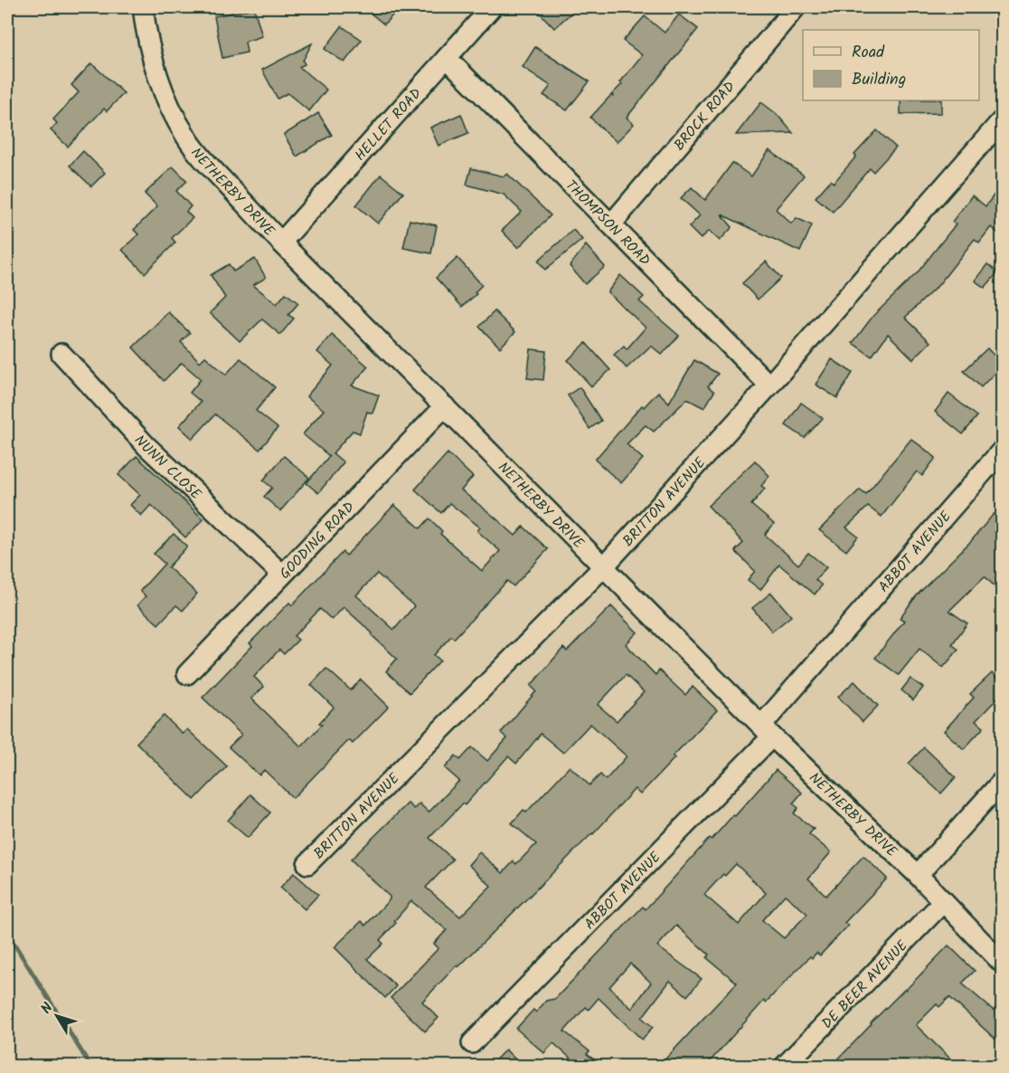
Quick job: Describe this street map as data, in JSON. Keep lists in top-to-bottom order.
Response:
{
  "streets": {
    "street": [
      "BROCK ROAD",
      "HELLET ROAD",
      "NETHERBY DRIVE",
      "THOMPSON ROAD",
      "NUNN CLOSE",
      "BRITTON AVENUE",
      "GOODING ROAD",
      "ABBOT AVENUE",
      "DE BEER AVENUE"
    ]
  },
  "crossings": [
    ["BROCK ROAD", "THOMPSON ROAD"],
    ["HELLET ROAD", "NETHERBY DRIVE"],
    ["HELLET ROAD", "THOMPSON ROAD"],
    ["NETHERBY DRIVE", "BRITTON AVENUE"],
    ["NETHERBY DRIVE", "GOODING ROAD"],
    ["NETHERBY DRIVE", "ABBOT AVENUE"],
    ["NETHERBY DRIVE", "DE BEER AVENUE"],
    ["THOMPSON ROAD", "BRITTON AVENUE"],
    ["NUNN CLOSE", "GOODING ROAD"]
  ],
  "legend": ["Road", "Building"],
  "north": "top left"
}
